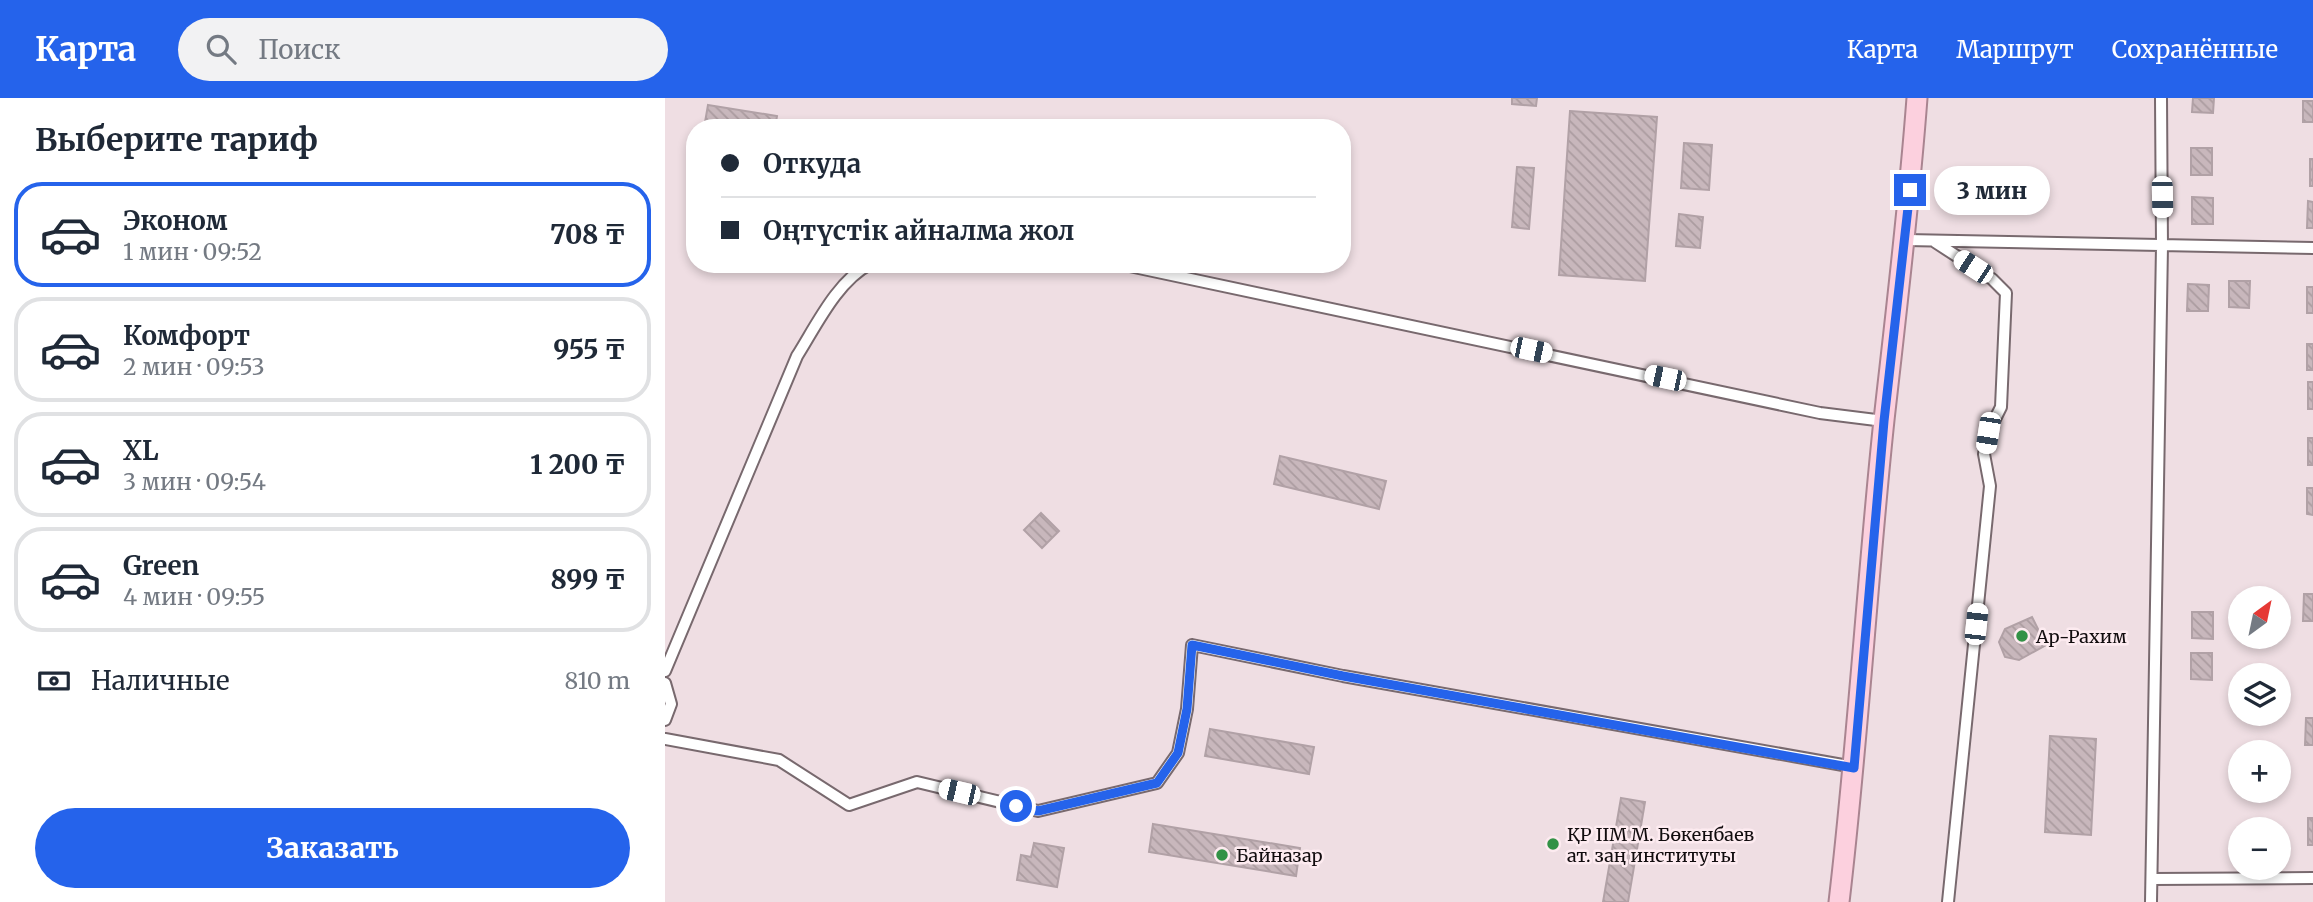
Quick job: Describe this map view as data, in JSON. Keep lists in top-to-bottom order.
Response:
{
  "places": ["Ар-Рахим", "ҚР ІІМ М. Бөкенбаев ат. заң институты", "Байназар"],
  "north": "top right",
  "page": {
    "header": "Карта",
    "search": "Поиск",
    "nav": ["Карта", "Маршрут", "Сохранённые"],
    "heading": "Выберите тариф",
    "banner": ["Откуда", "Оңтүстік айналма жол"],
    "bubble": "3 мин",
    "list": [
      {
        "name": "Эконом",
        "note": "1 мин · 09:52",
        "value": "708 ₸"
      },
      {
        "name": "Комфорт",
        "note": "2 мин · 09:53",
        "value": "955 ₸"
      },
      {
        "name": "XL",
        "note": "3 мин · 09:54",
        "value": "1 200 ₸"
      },
      {
        "name": "Green",
        "note": "4 мин · 09:55",
        "value": "899 ₸"
      }
    ],
    "map_buttons": ["+", "−"],
    "pay": ["Наличные", "810 m"],
    "buttons": "Заказать"
  }
}
